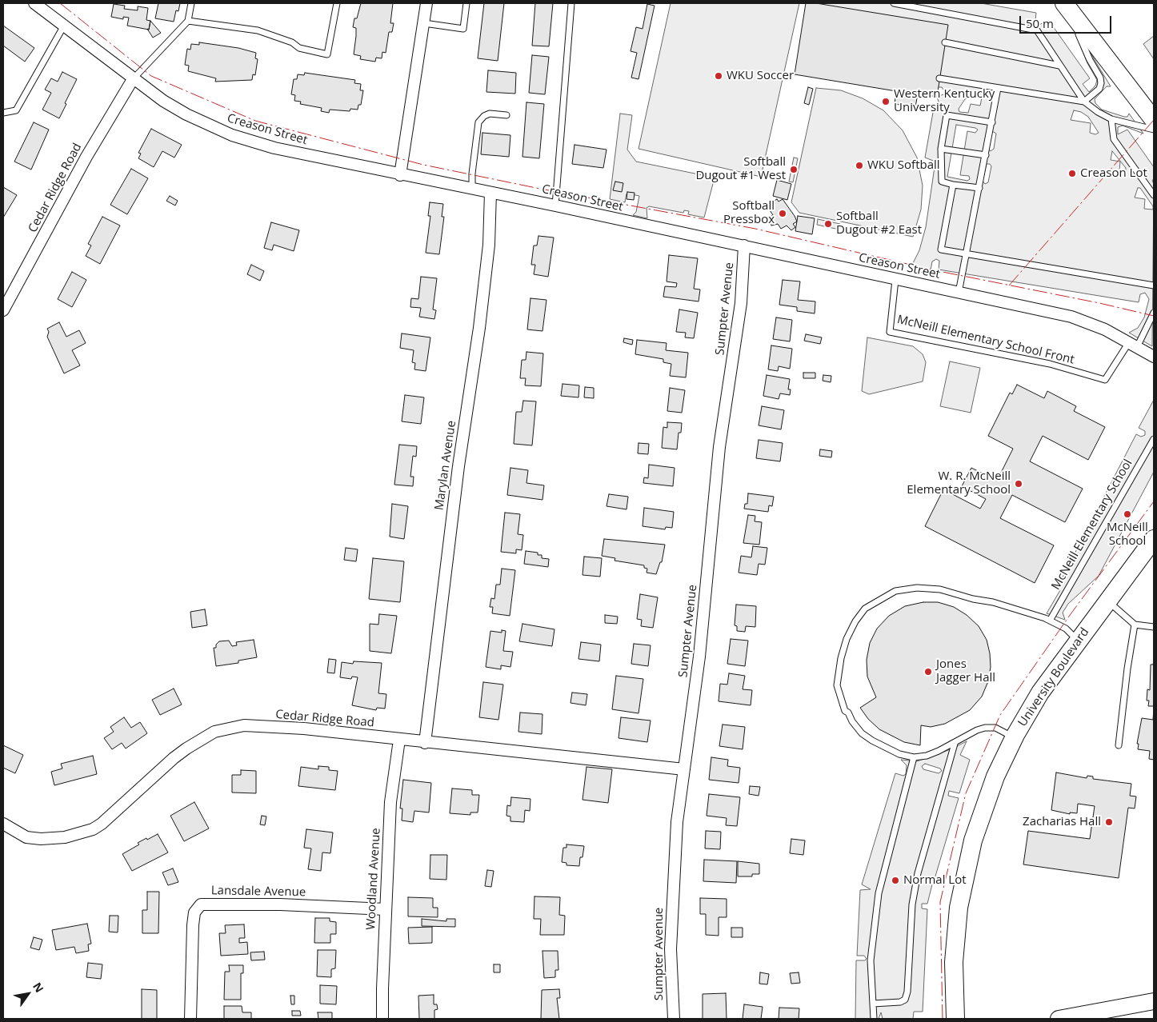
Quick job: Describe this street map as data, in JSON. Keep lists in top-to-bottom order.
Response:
{
  "streets": {
    "main road": ["University Boulevard"],
    "street": [
      "Creason Street",
      "Cedar Ridge Road",
      "Sumpter Avenue",
      "Marylan Avenue",
      "Woodland Avenue",
      "Lansdale Avenue"
    ],
    "lane": ["McNeill Elementary School Front", "McNeill Elementary School"]
  },
  "crossings": [
    ["Creason Street", "Cedar Ridge Road"],
    ["Creason Street", "Sumpter Avenue"],
    ["Creason Street", "McNeill Elementary School Front"],
    ["Creason Street", "Marylan Avenue"],
    ["Cedar Ridge Road", "Sumpter Avenue"],
    ["Cedar Ridge Road", "Marylan Avenue"],
    ["Cedar Ridge Road", "Woodland Avenue"],
    ["Woodland Avenue", "Lansdale Avenue"]
  ],
  "places": [
    "WKU Soccer",
    "Western Kentucky University",
    "WKU Softball",
    "Softball Dugout #1 West",
    "Creason Lot",
    "Softball Pressbox",
    "Softball Dugout #2 East",
    "W. R. McNeill Elementary School",
    "McNeill School",
    "Jones Jagger Hall",
    "Zacharias Hall",
    "Normal Lot"
  ],
  "scale_bar": "50 m",
  "north": "top right"
}
